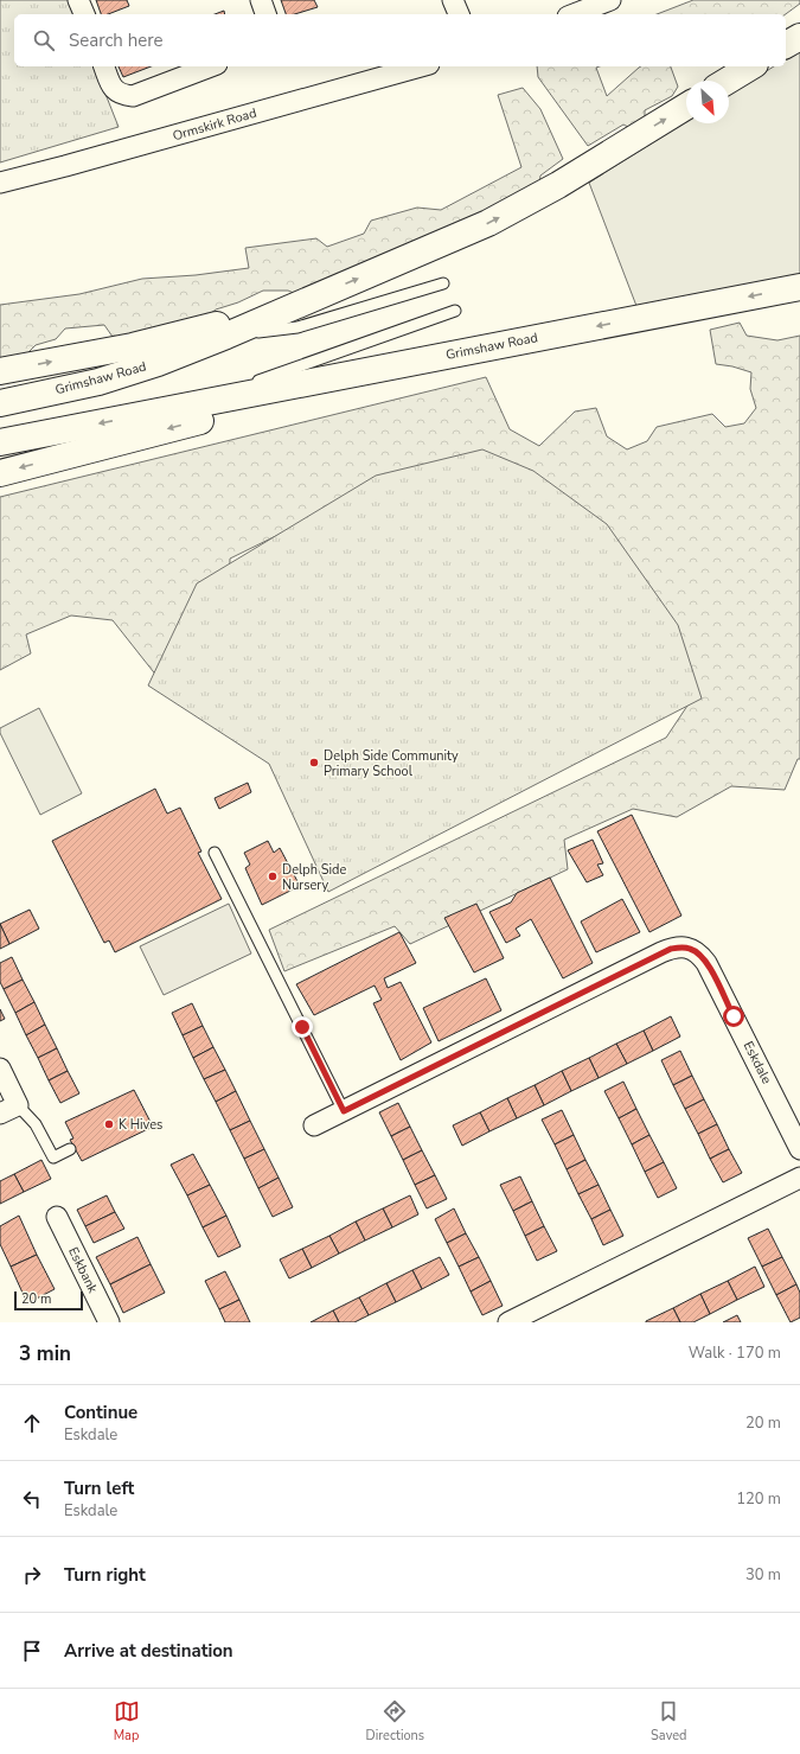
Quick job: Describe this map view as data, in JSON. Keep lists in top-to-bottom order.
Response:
{
  "streets": {
    "main road": ["Grimshaw Road"],
    "street": ["Ormskirk Road", "Eskdale", "Eskbank"]
  },
  "places": ["Delph Side Community Primary School", "Delph Side Nursery", "K Hives"],
  "scale_bar": "20 m",
  "north": "bottom right",
  "page": {
    "search": "Search here",
    "scale": "20 m",
    "heading": ["3 min", "Walk · 170 m"],
    "list": [
      ["Continue", "Eskdale", "20 m"],
      ["Turn left", "Eskdale", "120 m"],
      ["Turn right", "30 m"],
      "Arrive at destination"
    ],
    "nav": ["Map", "Directions", "Saved"]
  }
}
